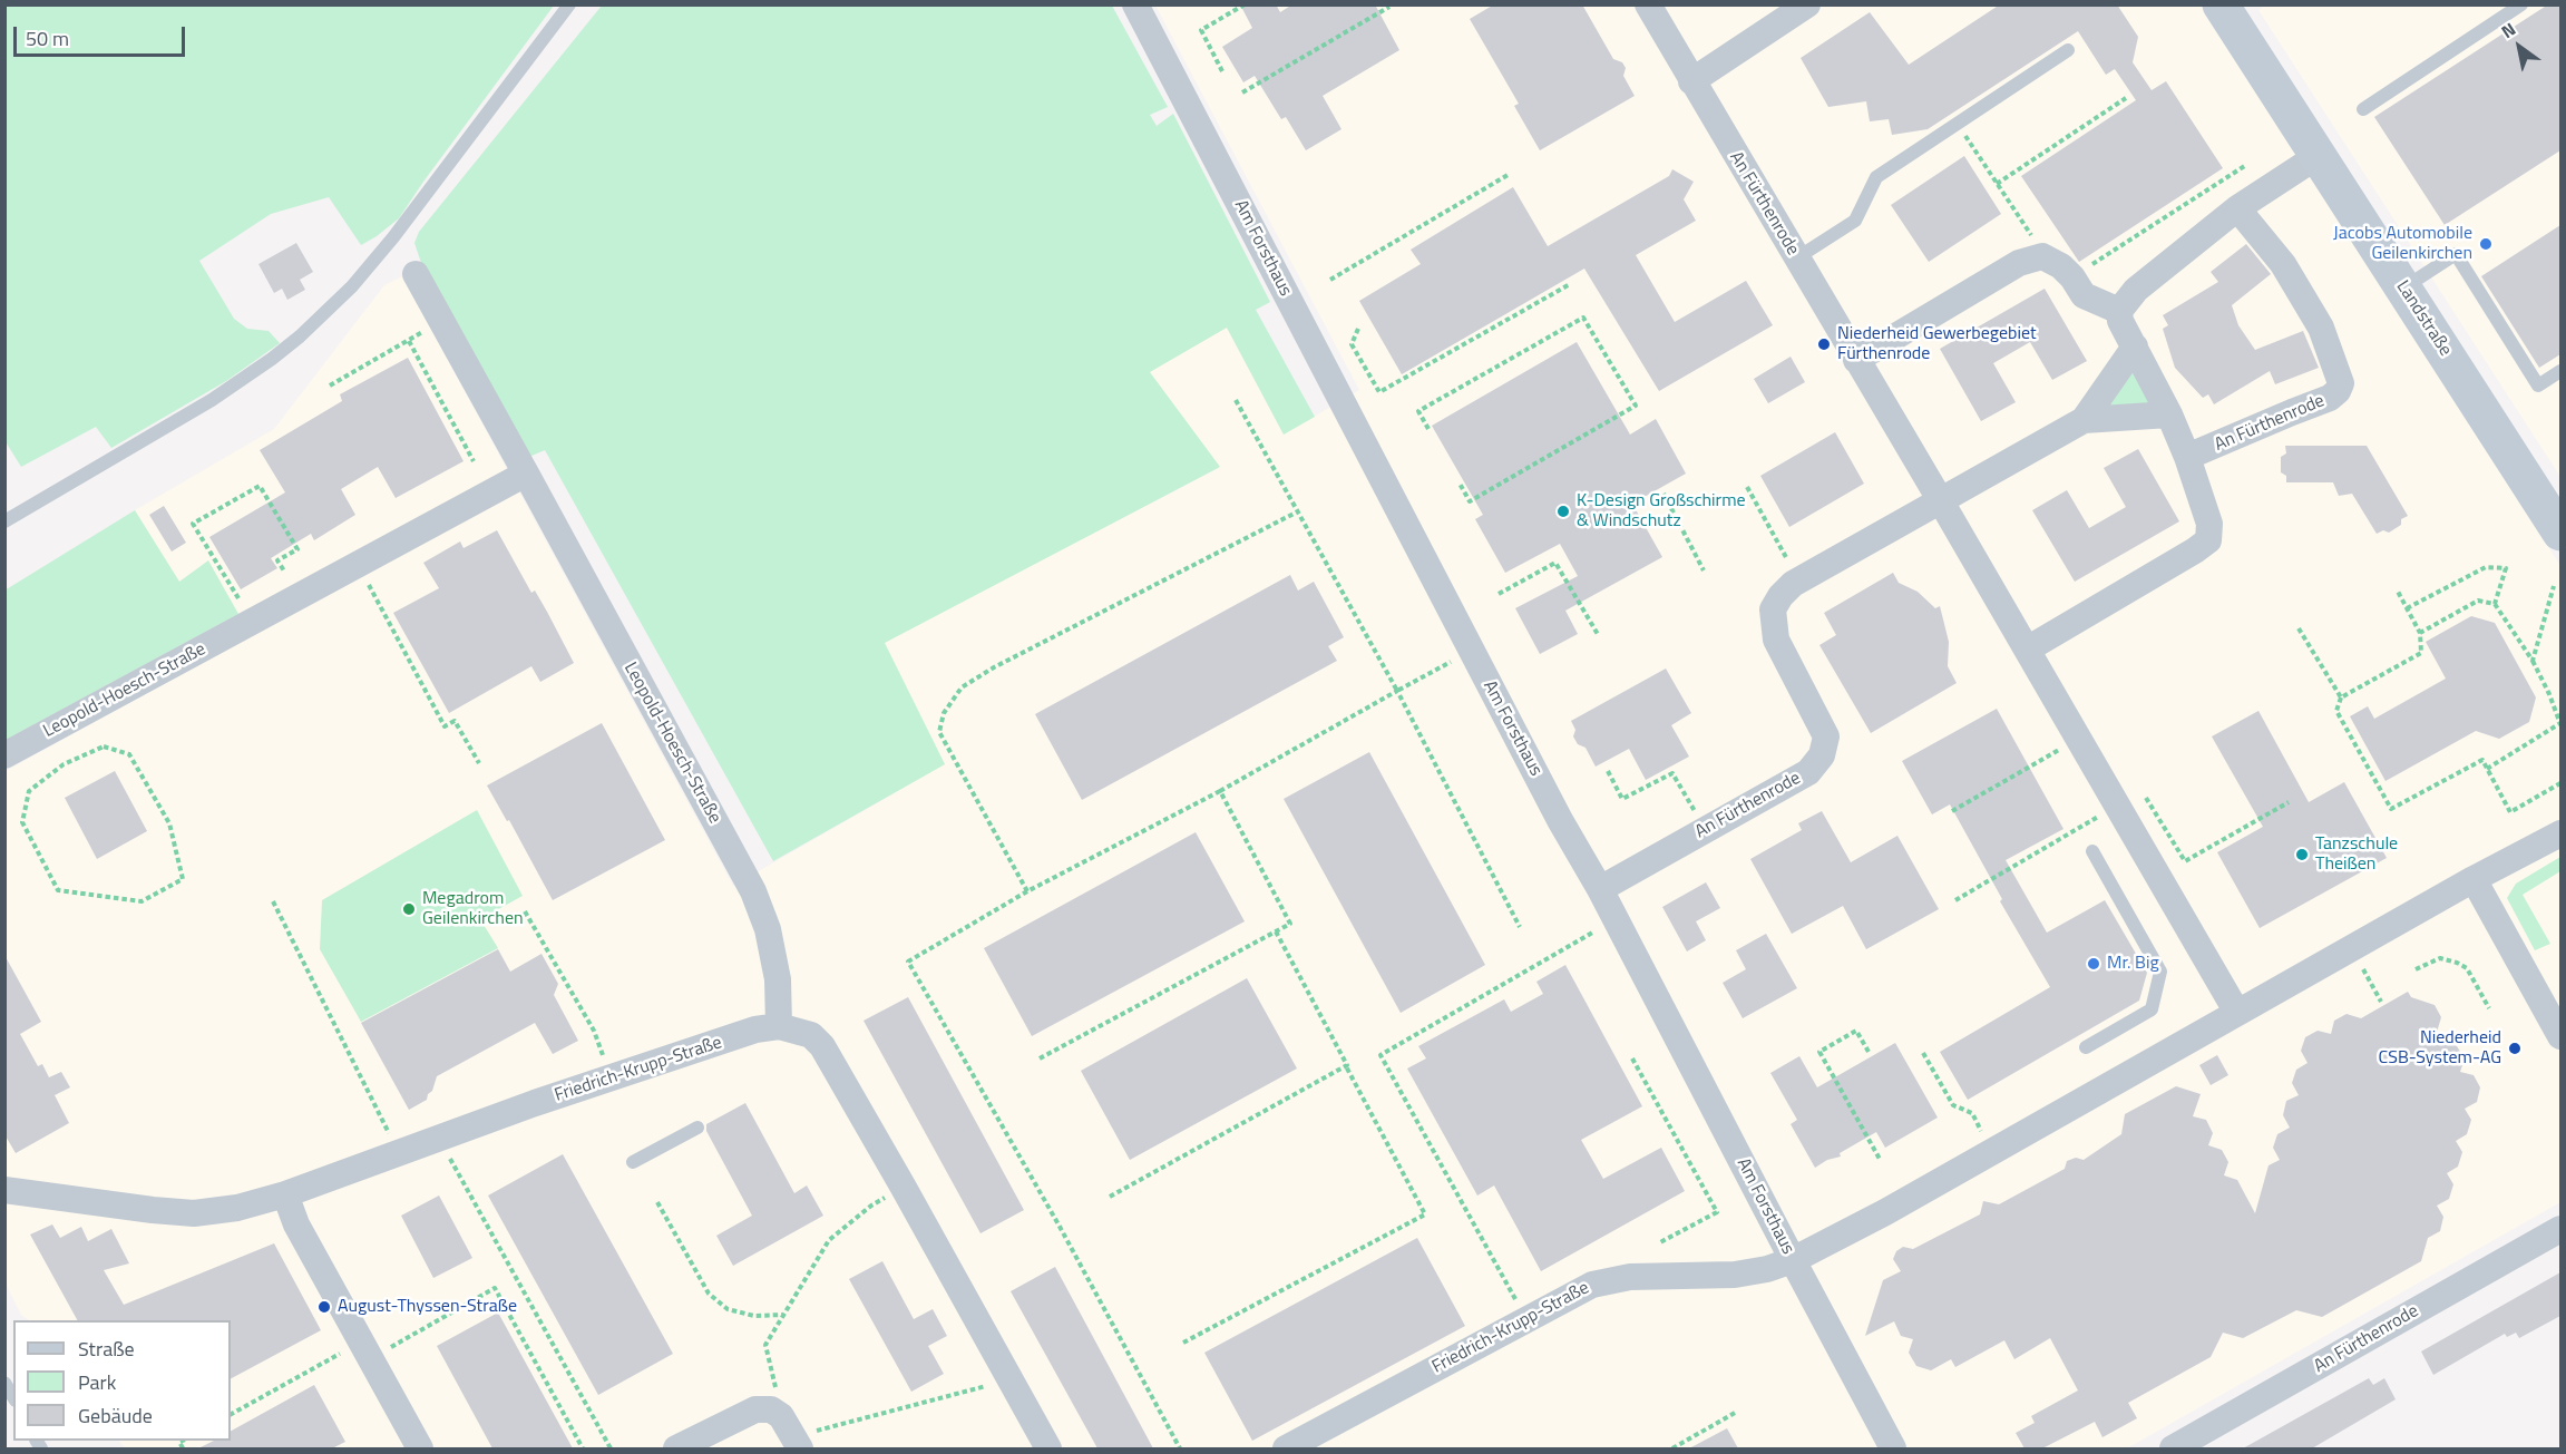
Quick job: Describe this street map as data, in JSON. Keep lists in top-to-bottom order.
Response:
{
  "streets": {
    "street": [
      "An Fürthenrode",
      "Am Forsthaus",
      "Landstraße",
      "Leopold-Hoesch-Straße",
      "Friedrich-Krupp-Straße"
    ]
  },
  "crossings": [
    ["An Fürthenrode", "Am Forsthaus"],
    ["Am Forsthaus", "Friedrich-Krupp-Straße"],
    ["Leopold-Hoesch-Straße", "Friedrich-Krupp-Straße"]
  ],
  "places": [
    "Jacobs Automobile Geilenkirchen",
    "Niederheid Gewerbegebiet Fürthenrode",
    "K-Design Großschirme & Windschutz",
    "Tanzschule Theißen",
    "Megadrom Geilenkirchen",
    "Mr. Big",
    "Niederheid CSB-System-AG",
    "August-Thyssen-Straße"
  ],
  "legend": ["Straße", "Park", "Gebäude"],
  "scale_bar": "50 m",
  "north": "top left"
}
